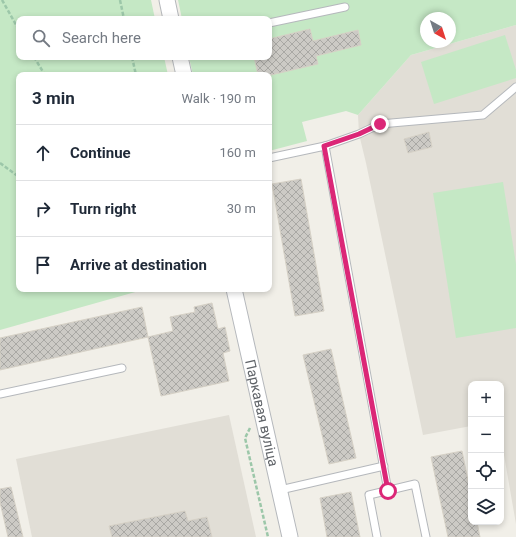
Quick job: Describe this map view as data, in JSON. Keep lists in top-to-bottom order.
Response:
{
  "streets": {
    "street": ["Паркавая вуліца"]
  },
  "north": "bottom right",
  "page": {
    "search": "Search here",
    "heading": ["3 min", "Walk · 190 m"],
    "list": [
      ["Continue", "160 m"],
      ["Turn right", "30 m"],
      "Arrive at destination"
    ],
    "map_buttons": ["+", "−"]
  }
}
